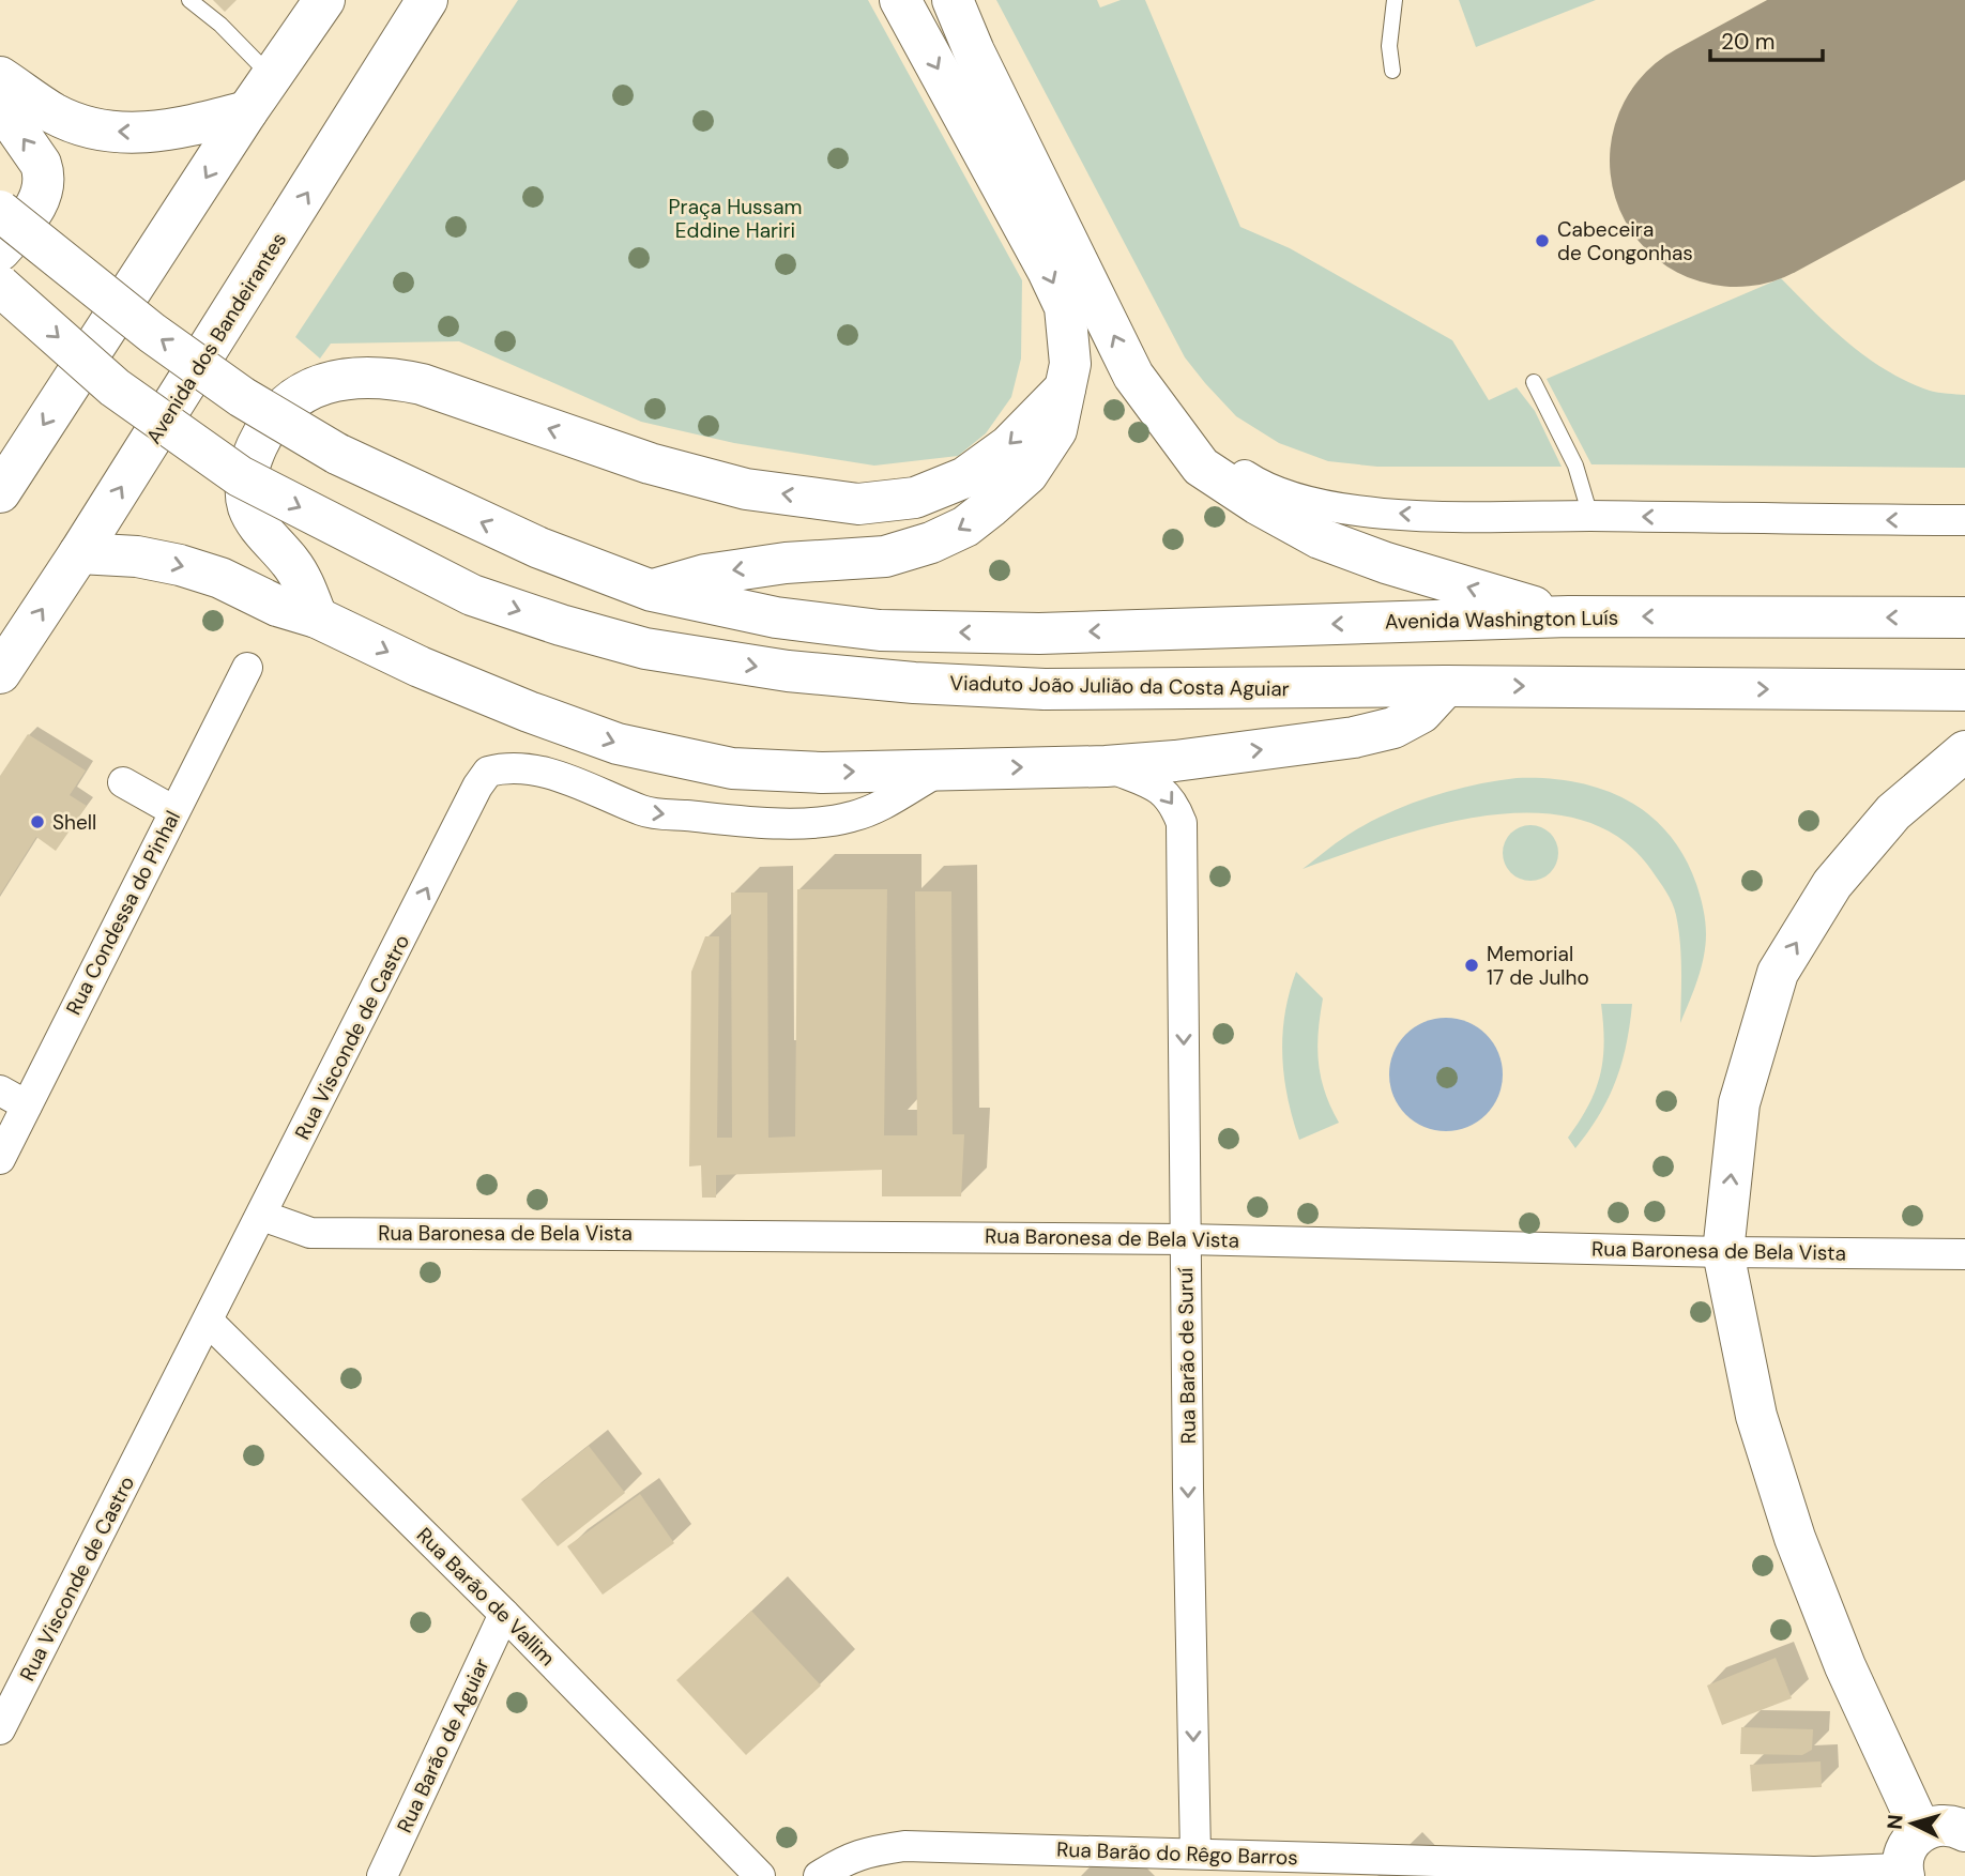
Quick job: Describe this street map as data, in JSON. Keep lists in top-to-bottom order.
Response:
{
  "streets": {
    "main road": ["Avenida dos Bandeirantes", "Avenida Washington Luís", "Viaduto João Julião da Costa Aguiar"],
    "street": [
      "Rua Condessa do Pinhal",
      "Rua Visconde de Castro",
      "Rua Baronesa de Bela Vista",
      "Rua Barão de Suruí",
      "Rua Barão de Vallim",
      "Rua Barão de Aguiar",
      "Rua Barão do Rêgo Barros"
    ]
  },
  "crossings": [
    ["Rua Visconde de Castro", "Rua Baronesa de Bela Vista"],
    ["Rua Visconde de Castro", "Rua Barão de Vallim"],
    ["Rua Baronesa de Bela Vista", "Rua Barão de Suruí"],
    ["Rua Barão de Suruí", "Rua Barão do Rêgo Barros"],
    ["Rua Barão de Vallim", "Rua Barão de Aguiar"]
  ],
  "one_way": ["Rua Visconde de Castro", "Rua Barão de Suruí"],
  "parks": ["Praça Hussam Eddine Hariri"],
  "places": ["Cabeceira de Congonhas", "Shell", "Memorial 17 de Julho"],
  "scale_bar": "20 m",
  "north": "left"
}
